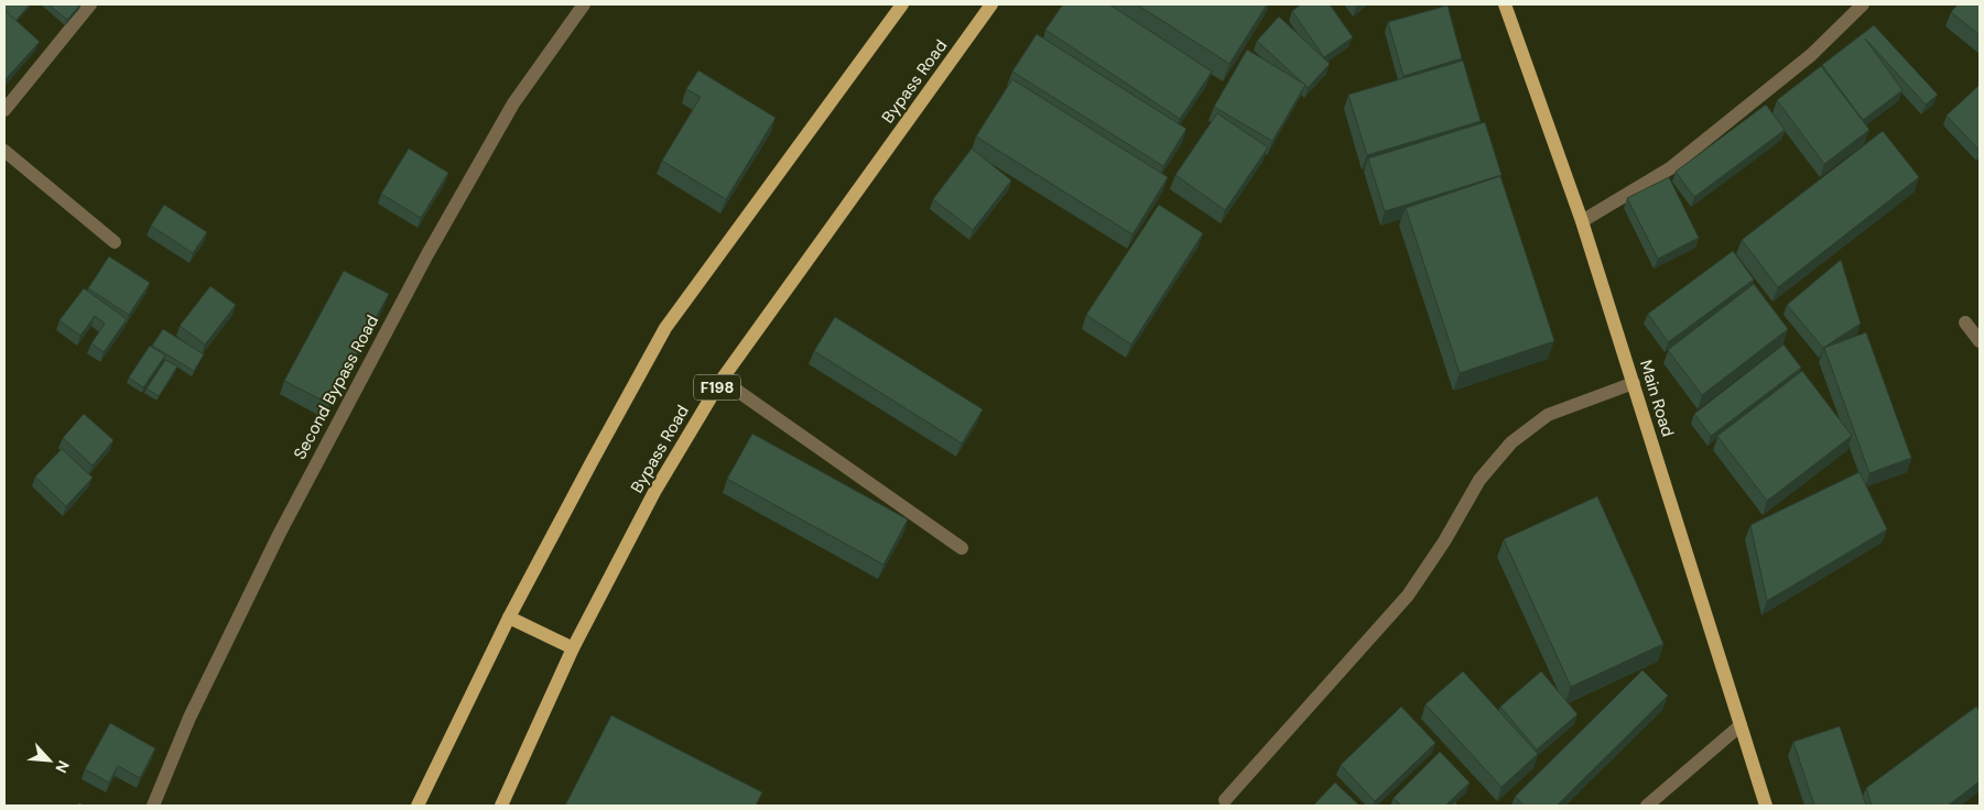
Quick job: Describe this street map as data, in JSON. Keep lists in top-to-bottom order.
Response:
{
  "streets": {
    "main road": ["Bypass Road", "F198", "Main Road"],
    "street": ["Second Bypass Road"]
  },
  "north": "bottom right"
}
